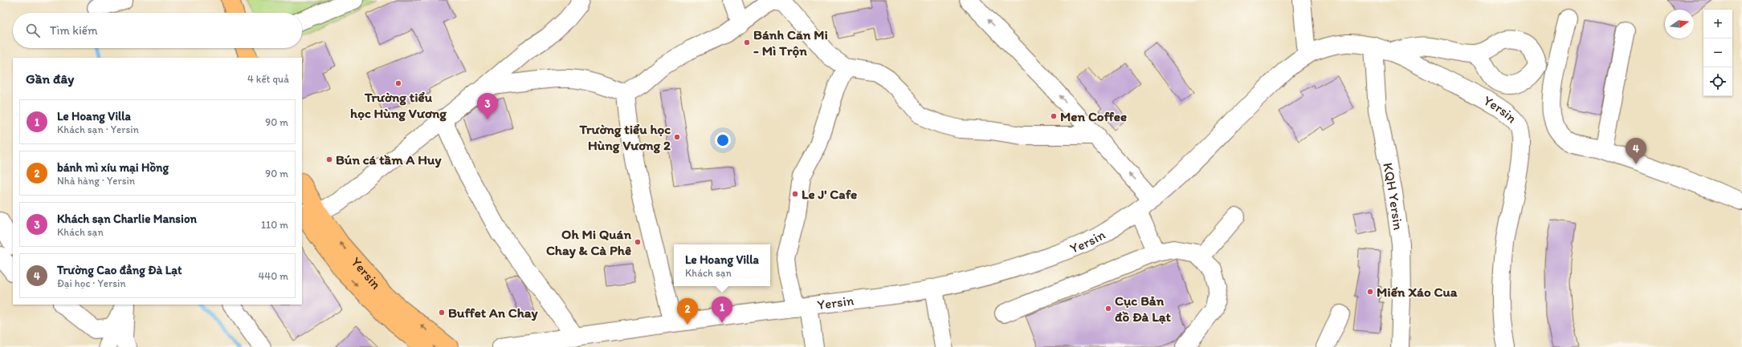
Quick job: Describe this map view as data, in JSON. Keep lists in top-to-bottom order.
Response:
{
  "streets": {
    "main road": ["Yersin"],
    "street": ["KQH Yersin"]
  },
  "crossings": [
    ["Yersin", "KQH Yersin"]
  ],
  "places": [
    "Bánh Căn Mi - Mì Trộn",
    "Trường tiểu học Hùng Vương",
    "Men Coffee",
    "Trường tiểu học Hùng Vương 2",
    "Bún cá tầm A Huy",
    "Le J' Cafe",
    "Oh Mi Quán Chay & Cà Phê",
    "Miến Xáo Cua",
    "Cục Bản đồ Đà Lạt",
    "Buffet An Chay"
  ],
  "north": "right",
  "page": {
    "map_buttons": ["+", "−"],
    "search": "Tìm kiếm",
    "heading": ["Gần đây", "4 kết quả"],
    "pins": [
      "3",
      "4",
      "1",
      "2"
    ],
    "list": [
      {
        "mark": "1",
        "name": "Le Hoang Villa",
        "note": "Khách sạn · Yersin",
        "value": "90 m"
      },
      {
        "mark": "2",
        "name": "bánh mì xíu mại Hồng",
        "note": "Nhà hàng · Yersin",
        "value": "90 m"
      },
      {
        "mark": "3",
        "name": "Khách sạn Charlie Mansion",
        "note": "Khách sạn",
        "value": "110 m"
      },
      {
        "mark": "4",
        "name": "Trường Cao đẳng Đà Lạt",
        "note": "Đại học · Yersin",
        "value": "440 m"
      }
    ],
    "popup": ["Le Hoang Villa", "Khách sạn"]
  }
}
